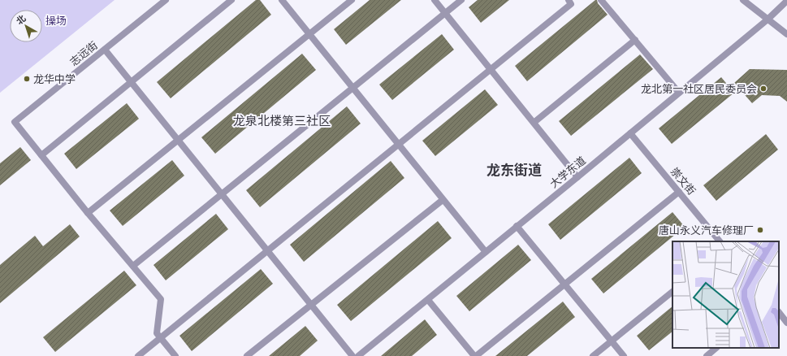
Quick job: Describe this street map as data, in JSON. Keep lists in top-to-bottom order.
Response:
{
  "streets": {
    "street": ["志远街", "大学东道", "崇文街"]
  },
  "crossings": [
    ["大学东道", "崇文街"]
  ],
  "districts": ["龙泉北楼第三社区", "龙东街道"],
  "parks": ["操场"],
  "places": ["龙华中学", "龙北第一社区居民委员会", "唐山永义汽车修理厂"],
  "north": "top left"
}
